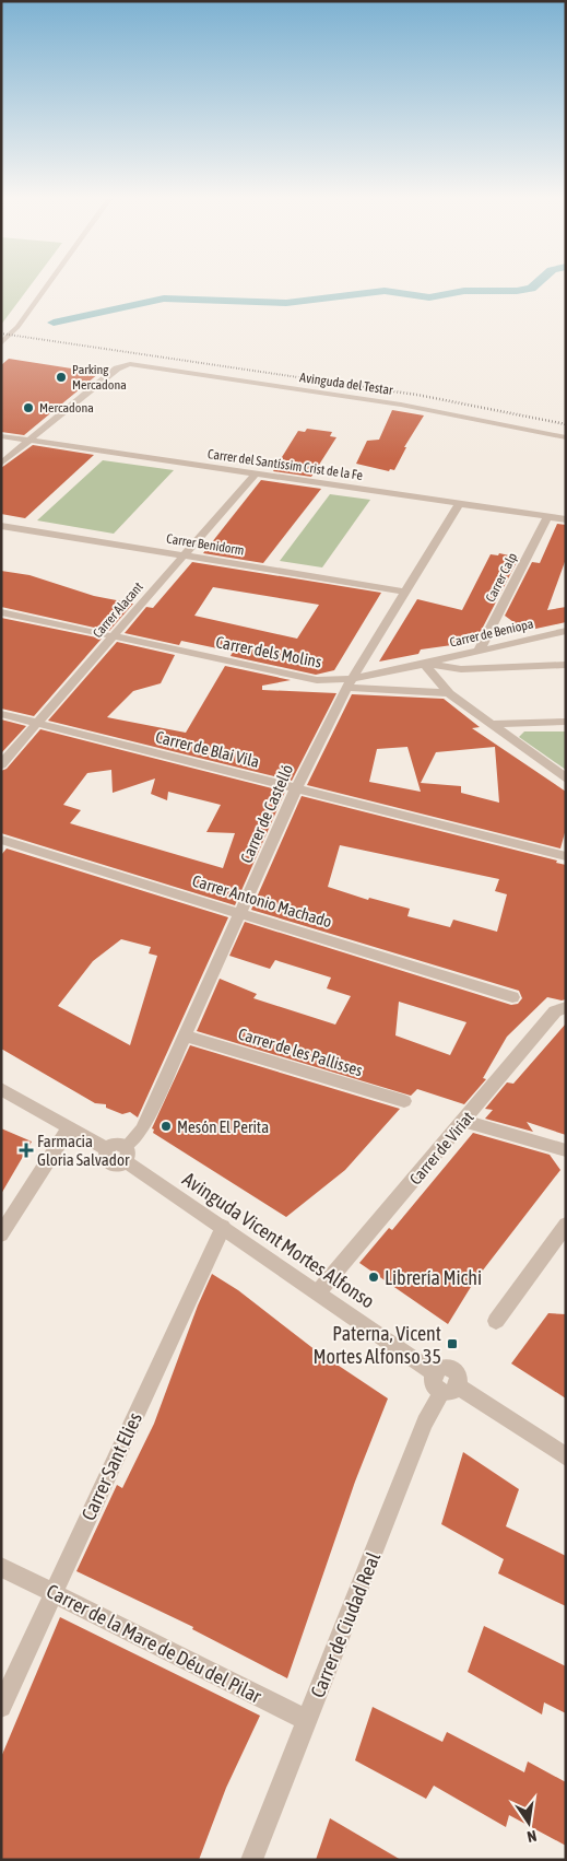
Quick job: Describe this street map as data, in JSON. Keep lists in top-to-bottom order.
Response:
{
  "streets": {
    "street": [
      "Avinguda del Testar",
      "Carrer del Santíssim Crist de la Fe",
      "Carrer Benidorm",
      "Carrer Calp",
      "Carrer Alacant",
      "Carrer de Beniopa",
      "Carrer dels Molins",
      "Carrer de Blai Vila",
      "Carrer de Castelló",
      "Carrer Antonio Machado",
      "Carrer de les Pallisses",
      "Carrer de Viriat",
      "Avinguda Vicent Mortes Alfonso",
      "Carrer Sant Elies",
      "Carrer de Ciudad Real",
      "Carrer de la Mare de Déu del Pilar"
    ]
  },
  "crossings": [
    ["Avinguda del Testar", "Carrer del Santíssim Crist de la Fe"],
    ["Carrer del Santíssim Crist de la Fe", "Carrer Calp"],
    ["Carrer del Santíssim Crist de la Fe", "Carrer Alacant"],
    ["Carrer del Santíssim Crist de la Fe", "Carrer de Castelló"],
    ["Carrer Benidorm", "Carrer Alacant"],
    ["Carrer Benidorm", "Carrer de Castelló"],
    ["Carrer Calp", "Carrer de Beniopa"],
    ["Carrer Alacant", "Carrer dels Molins"],
    ["Carrer Alacant", "Carrer de Blai Vila"],
    ["Carrer de Beniopa", "Carrer dels Molins"],
    ["Carrer dels Molins", "Carrer de Castelló"],
    ["Carrer de Blai Vila", "Carrer de Castelló"],
    ["Carrer de Castelló", "Carrer Antonio Machado"],
    ["Carrer de Castelló", "Carrer de les Pallisses"],
    ["Carrer de Castelló", "Avinguda Vicent Mortes Alfonso"],
    ["Carrer de Viriat", "Avinguda Vicent Mortes Alfonso"],
    ["Avinguda Vicent Mortes Alfonso", "Carrer Sant Elies"],
    ["Avinguda Vicent Mortes Alfonso", "Carrer de Ciudad Real"],
    ["Carrer Sant Elies", "Carrer de la Mare de Déu del Pilar"],
    ["Carrer de Ciudad Real", "Carrer de la Mare de Déu del Pilar"]
  ],
  "places": {
    "other": [
      "Parking Mercadona",
      "Mercadona",
      "Mesón El Perita",
      "Librería Michi"
    ],
    "health": ["Farmacia Gloria Salvador"],
    "transit": ["Paterna, Vicent Mortes Alfonso 35"]
  },
  "north": "bottom"
}
